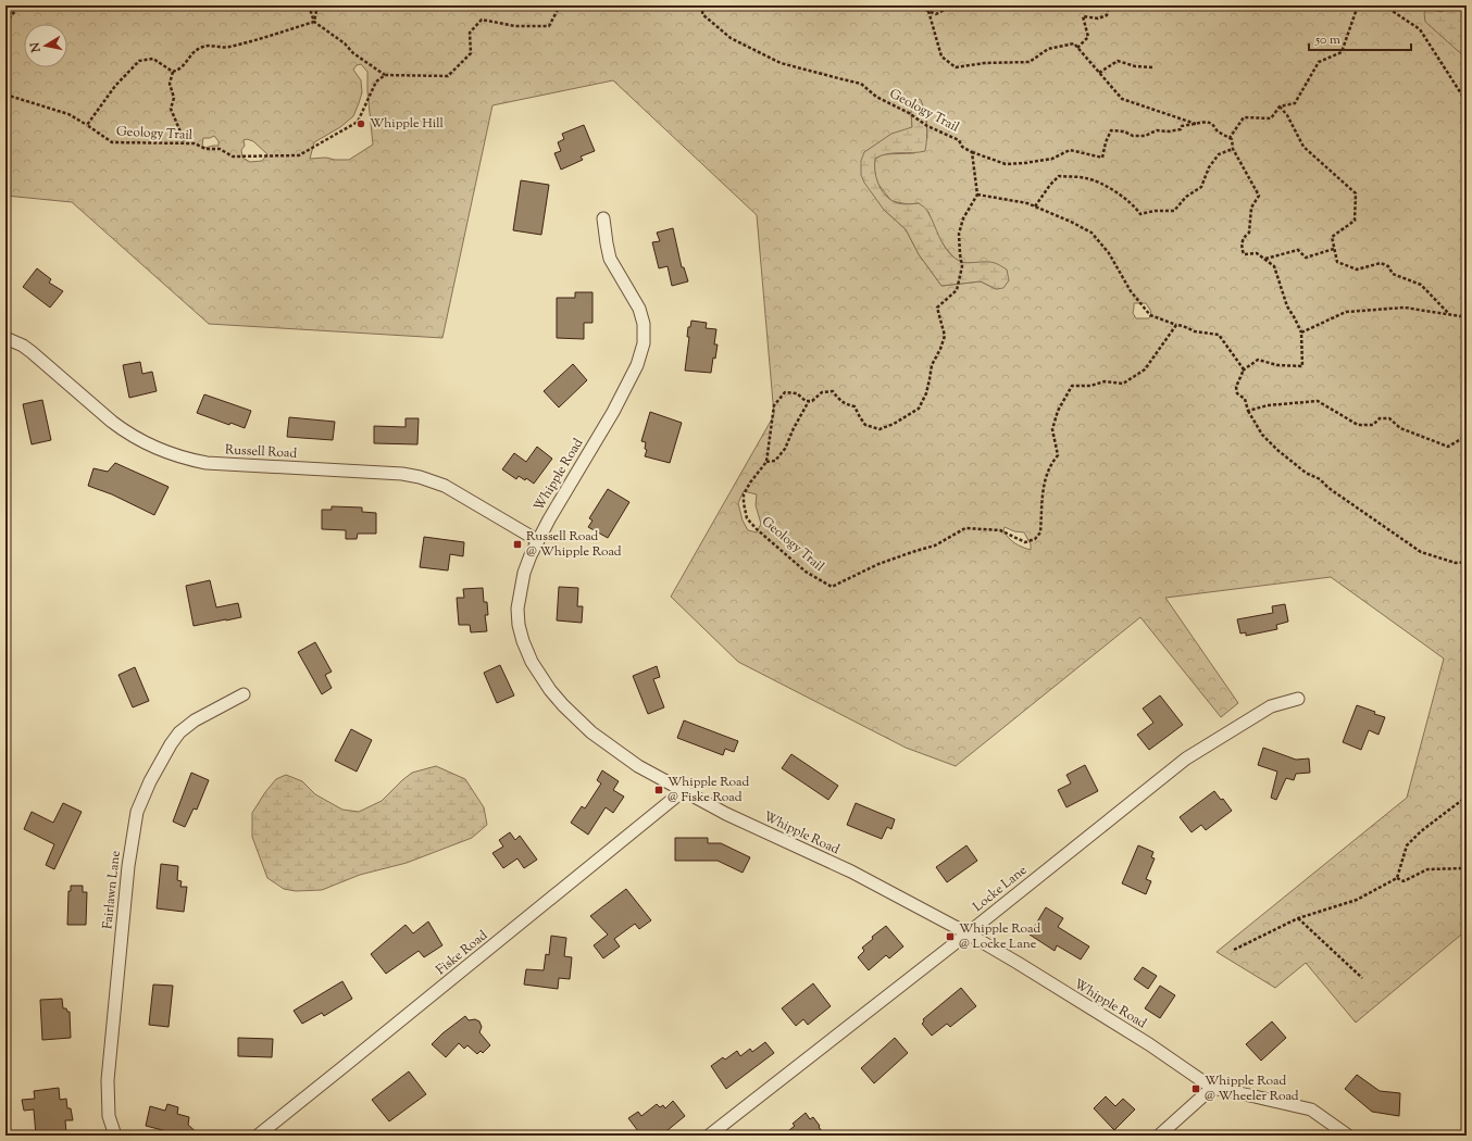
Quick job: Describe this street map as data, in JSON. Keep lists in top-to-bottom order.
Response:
{
  "streets": {
    "street": [
      "Russell Road",
      "Whipple Road",
      "Locke Lane",
      "Fairlawn Lane",
      "Fiske Road"
    ],
    "path": ["Geology Trail"]
  },
  "crossings": [
    ["Russell Road", "Whipple Road"],
    ["Whipple Road", "Locke Lane"],
    ["Whipple Road", "Fiske Road"]
  ],
  "places": {
    "other": ["Whipple Hill"],
    "transit": [
      "Russell Road @ Whipple Road",
      "Whipple Road @ Fiske Road",
      "Whipple Road @ Locke Lane",
      "Whipple Road @ Wheeler Road"
    ]
  },
  "scale_bar": "50 m",
  "north": "left"
}
